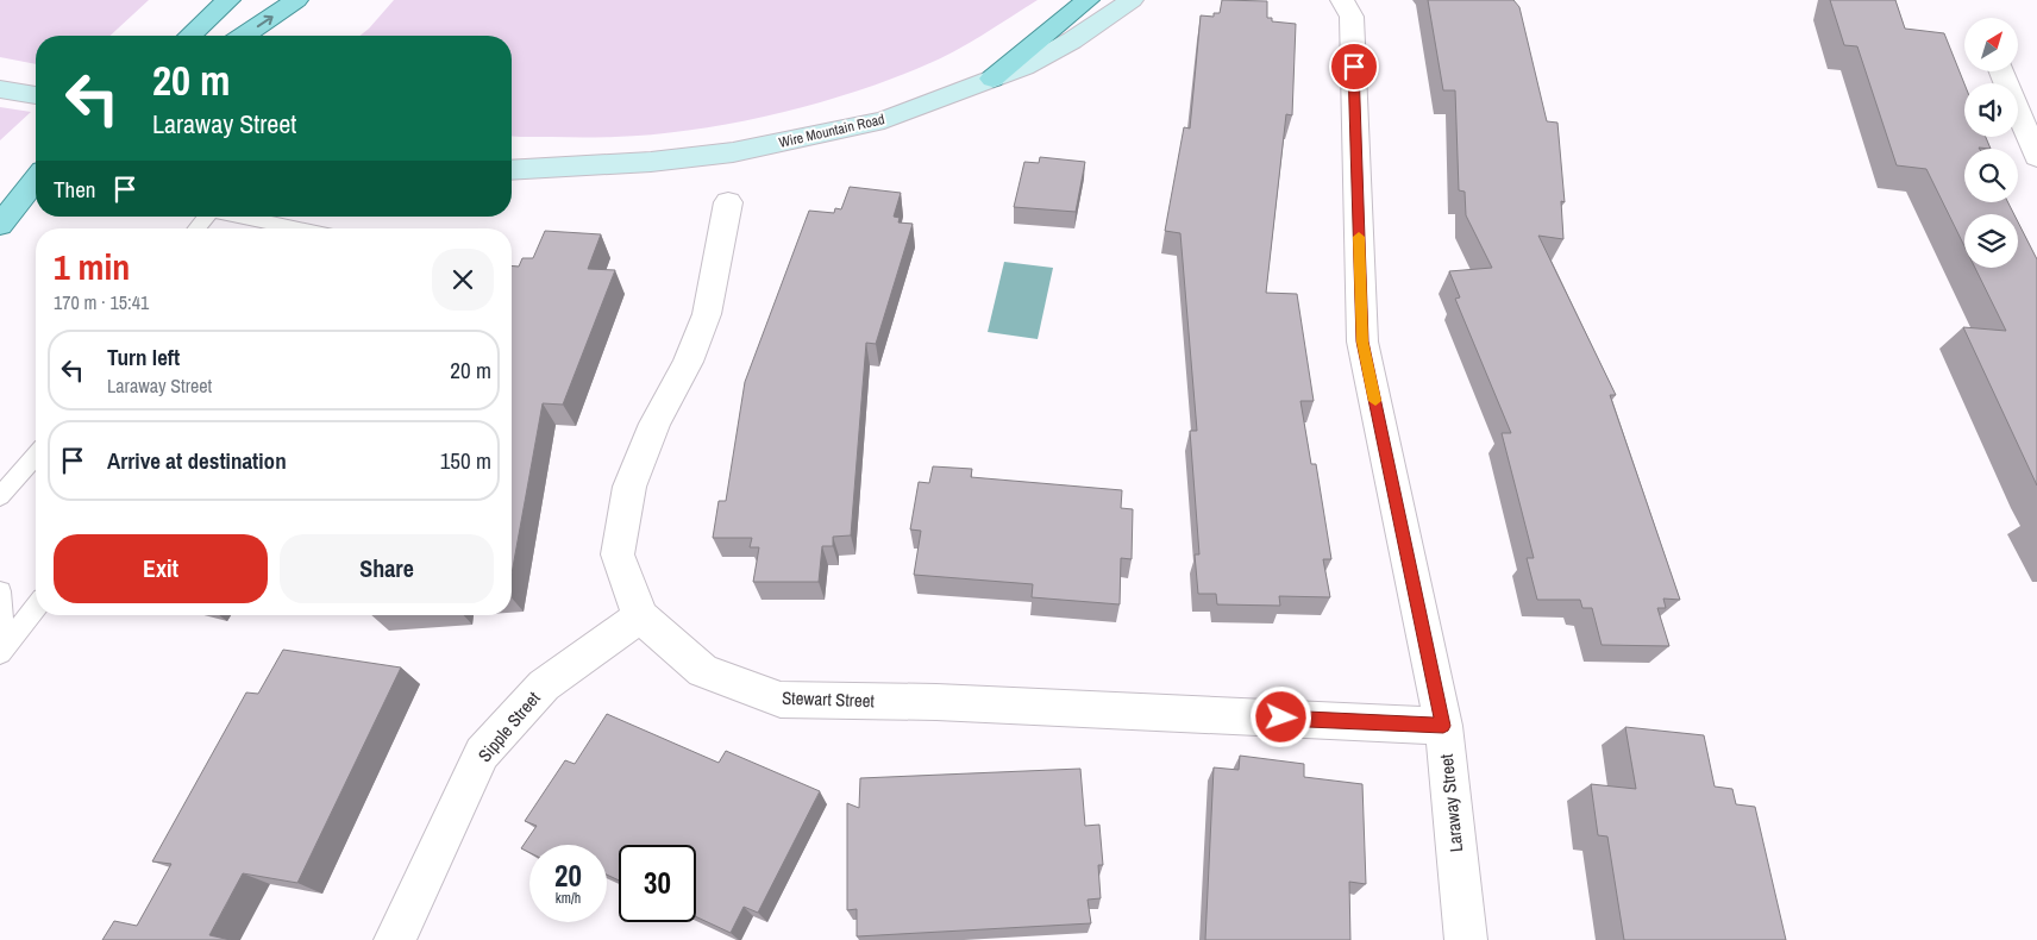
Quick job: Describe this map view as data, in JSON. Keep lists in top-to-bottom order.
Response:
{
  "streets": {
    "main road": ["Wire Mountain Road"],
    "street": ["Stewart Street", "Sipple Street", "Laraway Street"]
  },
  "crossings": [
    ["Stewart Street", "Sipple Street"],
    ["Stewart Street", "Laraway Street"]
  ],
  "north": "top right",
  "page": {
    "turn": ["20 m", "Laraway Street"],
    "then": "Then",
    "heading": ["1 min", "170 m · 15:41"],
    "list": [
      {
        "name": "Turn left",
        "note": "Laraway Street",
        "value": "20 m"
      },
      {
        "name": "Arrive at destination",
        "value": "150 m"
      }
    ],
    "buttons": ["Exit", "Share"],
    "speed": "20 km/h",
    "limit": "30"
  }
}
